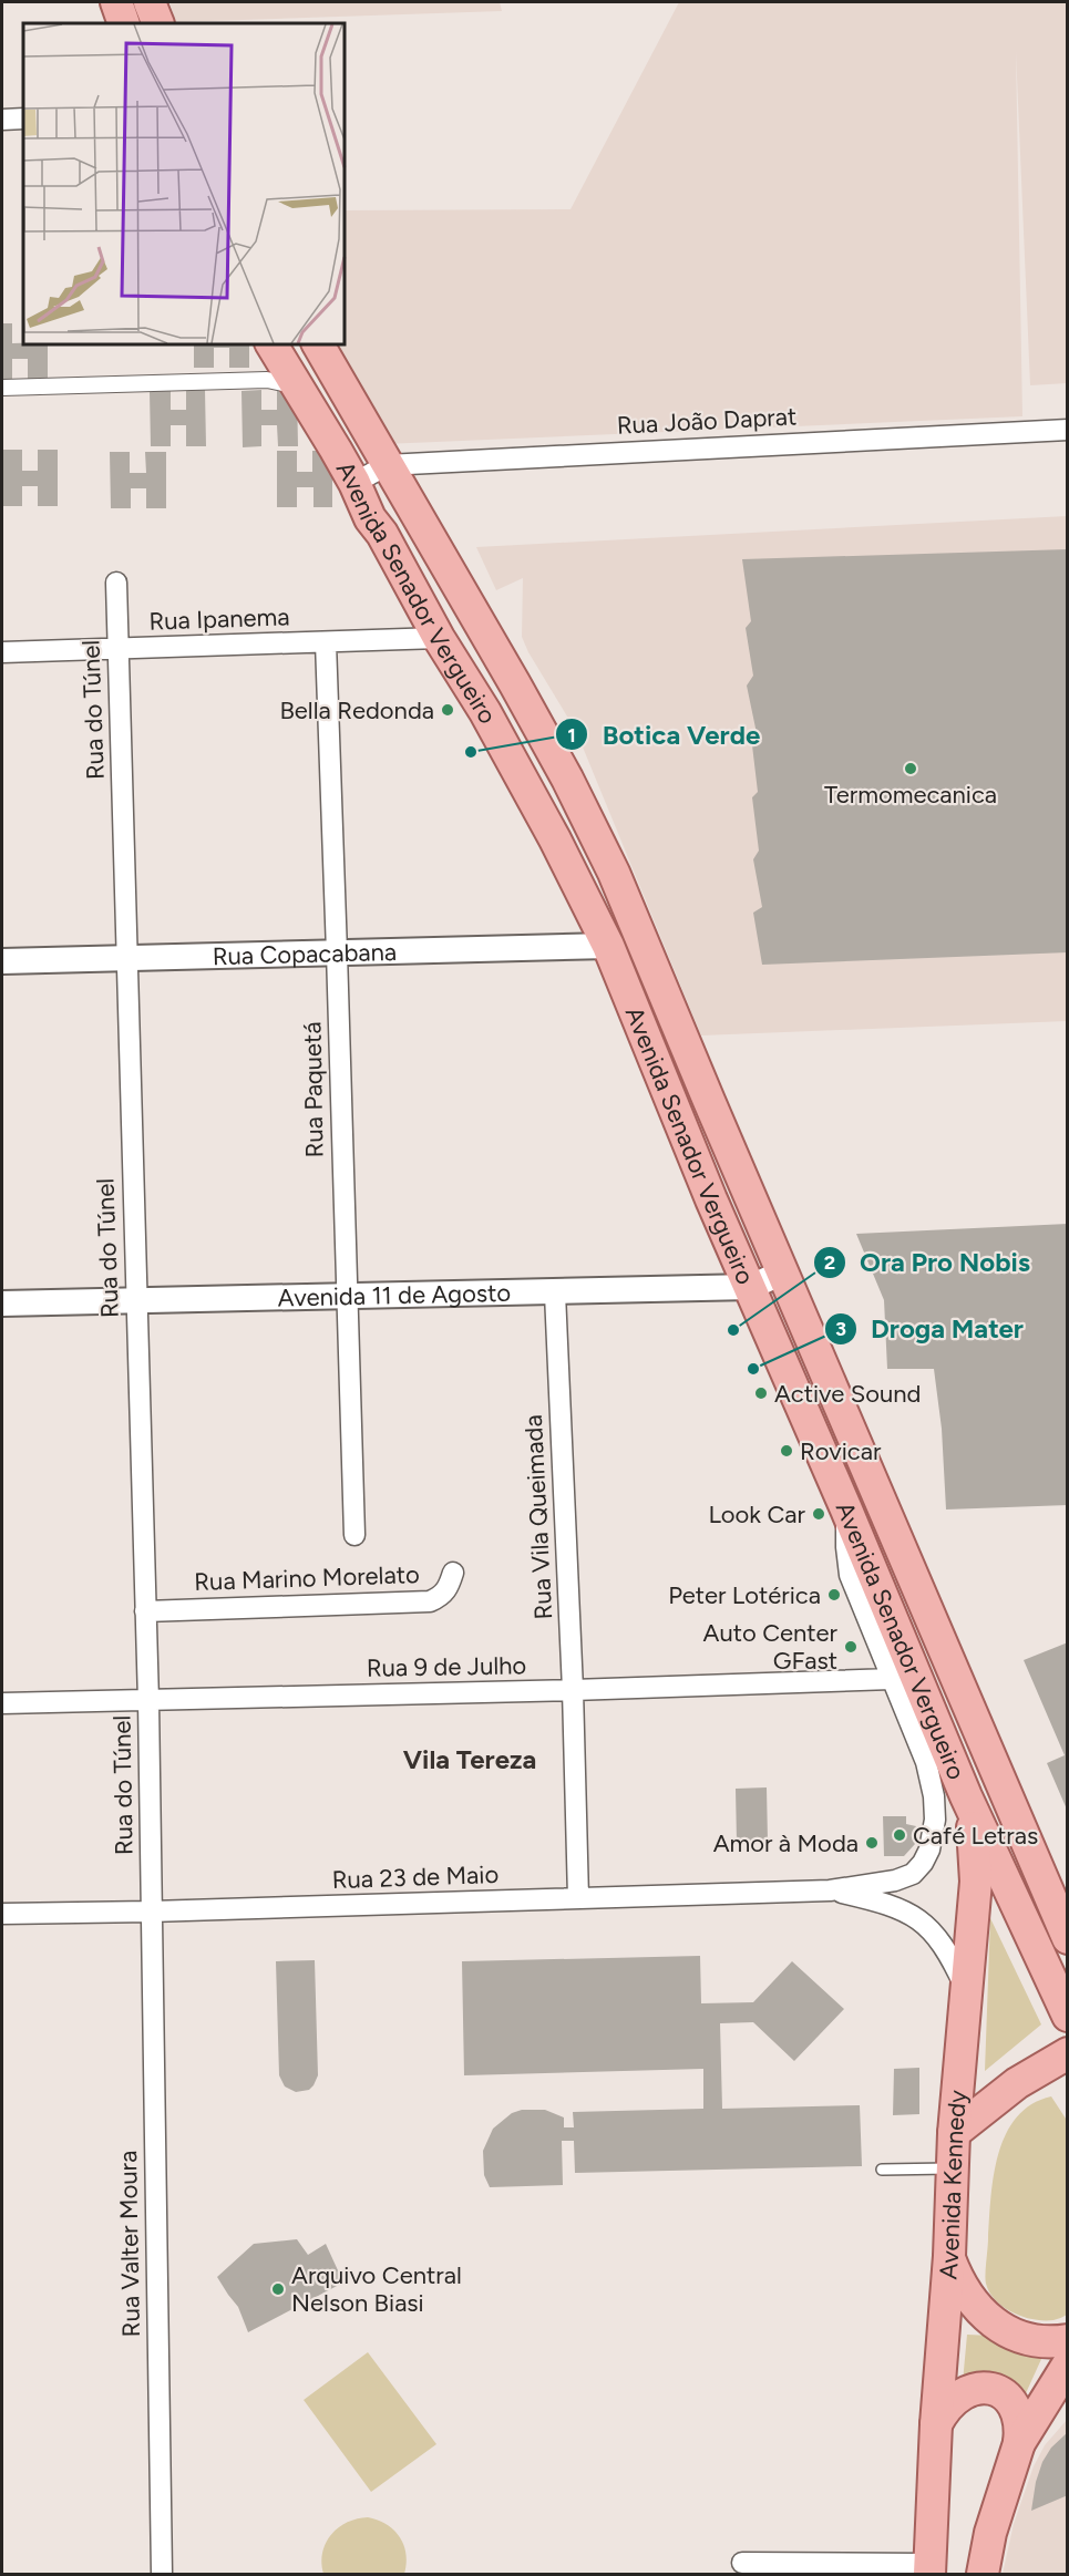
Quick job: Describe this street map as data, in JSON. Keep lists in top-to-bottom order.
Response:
{
  "streets": {
    "main road": ["Avenida Senador Vergueiro", "Avenida Kennedy"],
    "street": [
      "Rua João Daprat",
      "Rua Ipanema",
      "Rua do Túnel",
      "Rua Copacabana",
      "Rua Paquetá",
      "Avenida 11 de Agosto",
      "Rua Vila Queimada",
      "Rua Marino Morelato",
      "Rua 9 de Julho",
      "Rua 23 de Maio",
      "Rua Valter Moura"
    ]
  },
  "crossings": [
    ["Rua João Daprat", "Avenida Senador Vergueiro"],
    ["Avenida Senador Vergueiro", "Rua Ipanema"],
    ["Avenida Senador Vergueiro", "Rua Copacabana"],
    ["Avenida Senador Vergueiro", "Avenida 11 de Agosto"],
    ["Avenida Senador Vergueiro", "Avenida Kennedy"],
    ["Rua Ipanema", "Rua do Túnel"],
    ["Rua Ipanema", "Rua Paquetá"],
    ["Rua do Túnel", "Rua Copacabana"],
    ["Rua do Túnel", "Avenida 11 de Agosto"],
    ["Rua do Túnel", "Rua Marino Morelato"],
    ["Rua do Túnel", "Rua 9 de Julho"],
    ["Rua do Túnel", "Rua 23 de Maio"],
    ["Rua do Túnel", "Rua Valter Moura"],
    ["Rua Copacabana", "Rua Paquetá"],
    ["Rua Paquetá", "Avenida 11 de Agosto"],
    ["Avenida 11 de Agosto", "Rua Vila Queimada"],
    ["Rua Vila Queimada", "Rua 9 de Julho"],
    ["Rua Vila Queimada", "Rua 23 de Maio"],
    ["Rua 9 de Julho", "Rua 23 de Maio"],
    ["Rua 23 de Maio", "Avenida Kennedy"],
    ["Rua 23 de Maio", "Rua Valter Moura"]
  ],
  "districts": ["Vila Tereza"],
  "places": [
    "Bella Redonda",
    "Botica Verde",
    "Termomecanica",
    "Ora Pro Nobis",
    "Droga Mater",
    "Active Sound",
    "Rovicar",
    "Look Car",
    "Peter Lotérica",
    "Auto Center GFast",
    "Café Letras",
    "Amor à Moda",
    "Arquivo Central Nelson Biasi"
  ]
}
